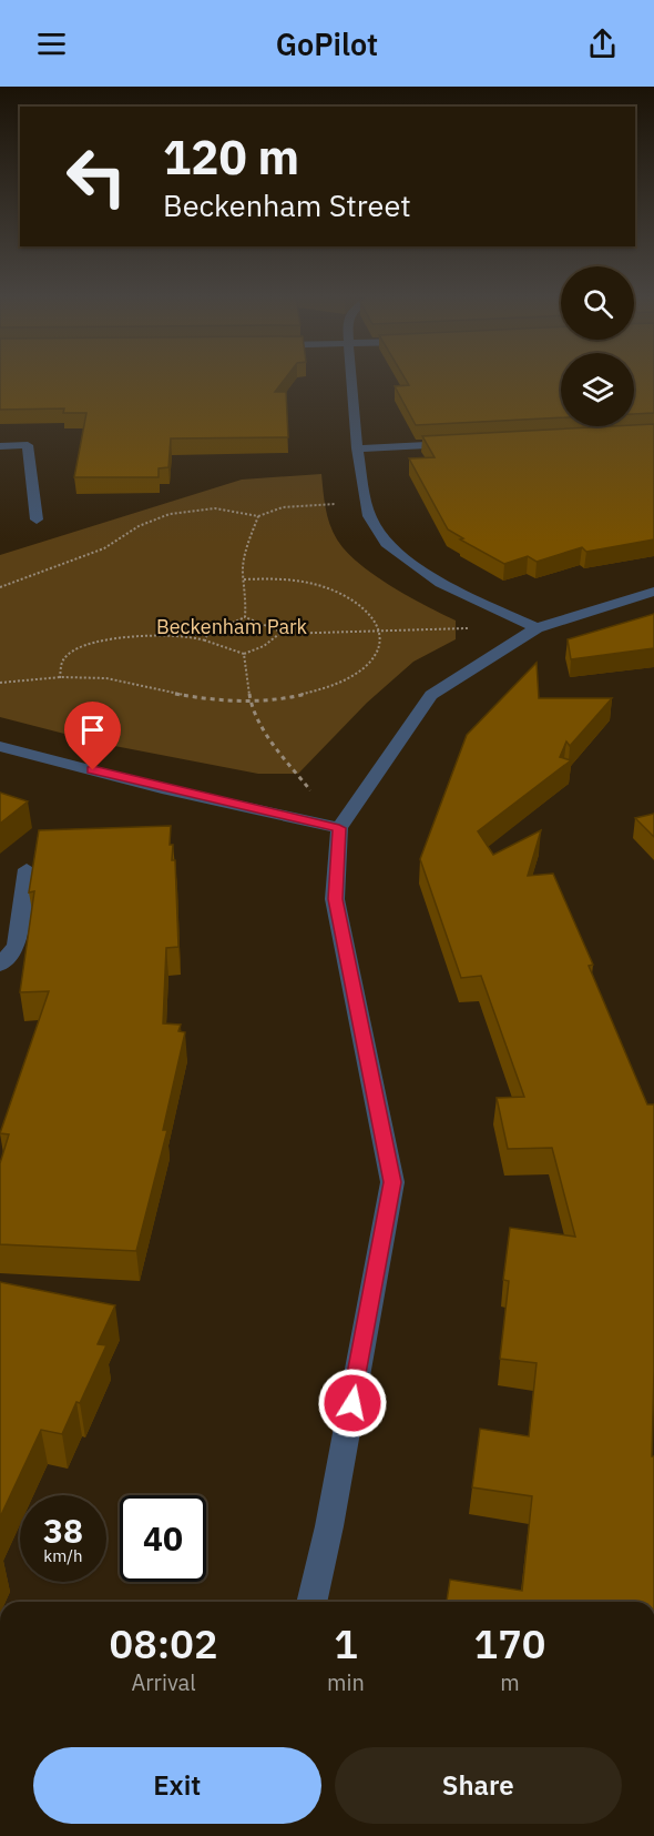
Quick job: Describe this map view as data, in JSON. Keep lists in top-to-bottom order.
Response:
{
  "parks": ["Beckenham Park"],
  "page": {
    "header": "GoPilot",
    "turn": ["120 m", "Beckenham Street"],
    "speed": "38 km/h",
    "limit": "40",
    "eta": [
      "08:02",
      "Arrival",
      "1",
      "min",
      "170",
      "m"
    ],
    "buttons": ["Exit", "Share"]
  }
}
